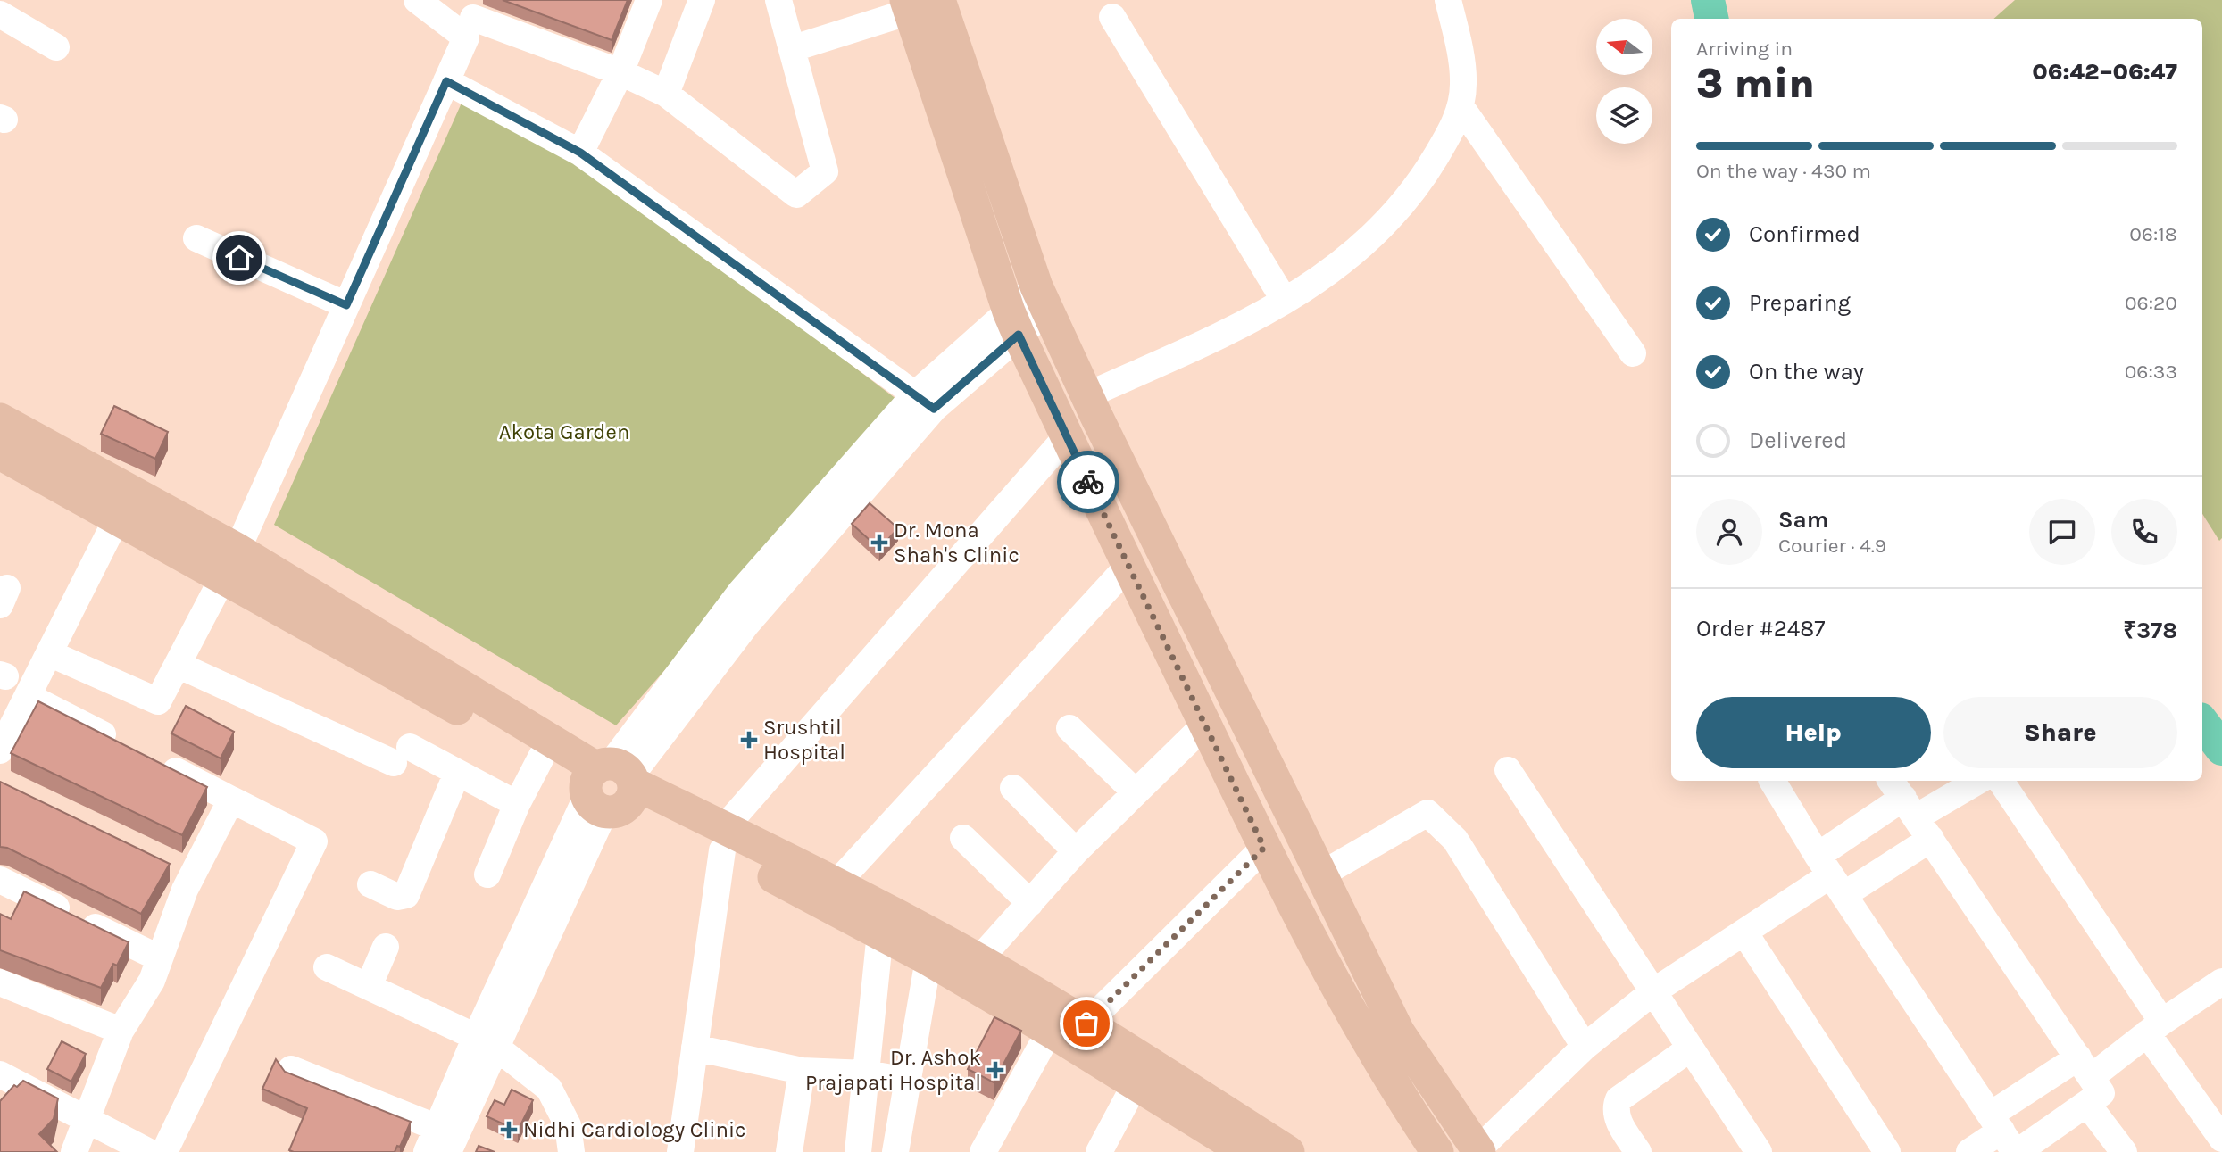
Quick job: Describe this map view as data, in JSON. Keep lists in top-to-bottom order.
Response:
{
  "parks": ["Akota Garden"],
  "places": {
    "health": [
      "Dr. Mona Shah's Clinic",
      "Srushtil Hospital",
      "Dr. Ashok Prajapati Hospital",
      "Nidhi Cardiology Clinic"
    ]
  },
  "north": "left",
  "page": {
    "heading": ["3 min", "Arriving in", "06:42–06:47"],
    "panel": [
      "Sam",
      "Courier · 4.9",
      "Order #2487",
      "₹378"
    ],
    "bar": "On the way · 430 m",
    "list": [
      ["Confirmed", "06:18"],
      ["Preparing", "06:20"],
      ["On the way", "06:33"],
      "Delivered"
    ],
    "buttons": ["Help", "Share"]
  }
}
